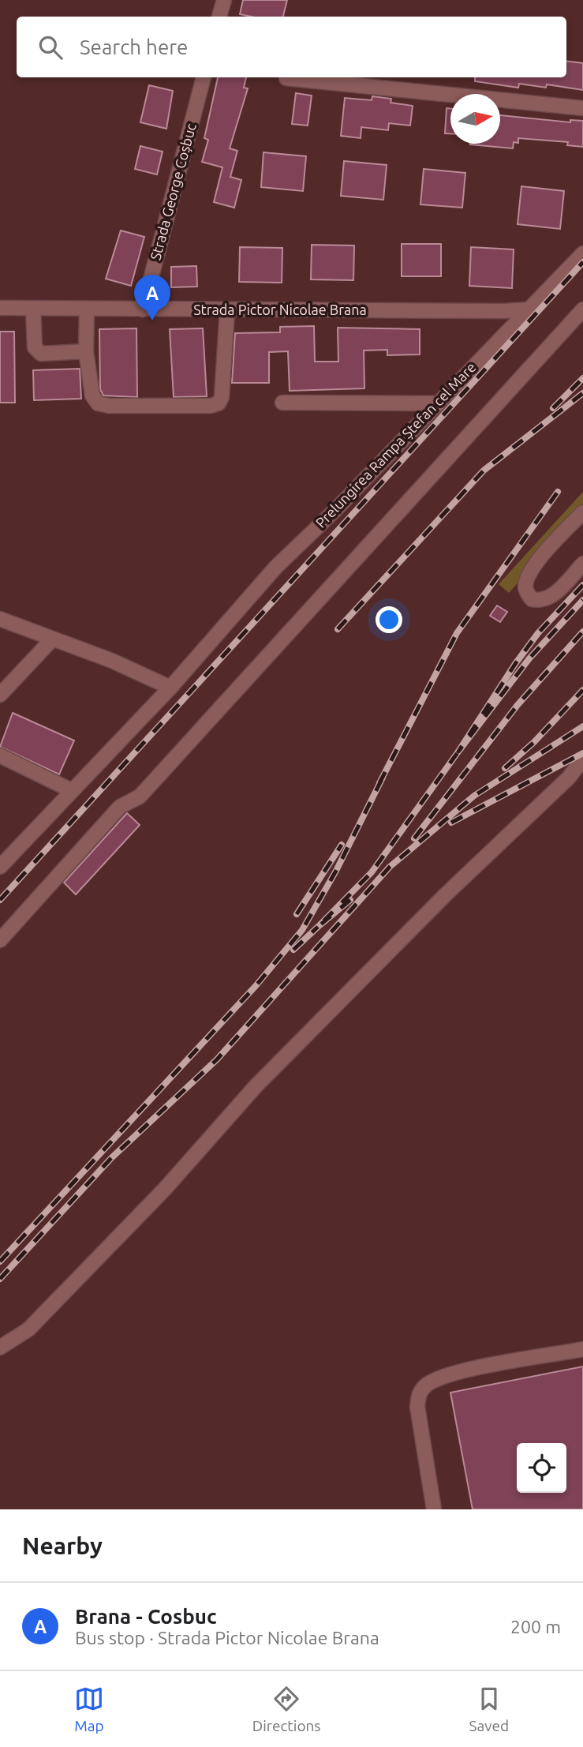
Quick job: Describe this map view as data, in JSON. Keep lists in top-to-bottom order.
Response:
{
  "streets": {
    "street": ["Strada George Coșbuc", "Strada Pictor Nicolae Brana", "Prelungirea Rampa Ștefan cel Mare"]
  },
  "crossings": [
    ["Strada George Coșbuc", "Strada Pictor Nicolae Brana"],
    ["Strada Pictor Nicolae Brana", "Prelungirea Rampa Ștefan cel Mare"]
  ],
  "north": "right",
  "page": {
    "search": "Search here",
    "pins": "A",
    "heading": "Nearby",
    "list": [
      {
        "mark": "A",
        "name": "Brana - Cosbuc",
        "note": "Bus stop · Strada Pictor Nicolae Brana",
        "value": "200 m"
      }
    ],
    "nav": ["Map", "Directions", "Saved"]
  }
}
